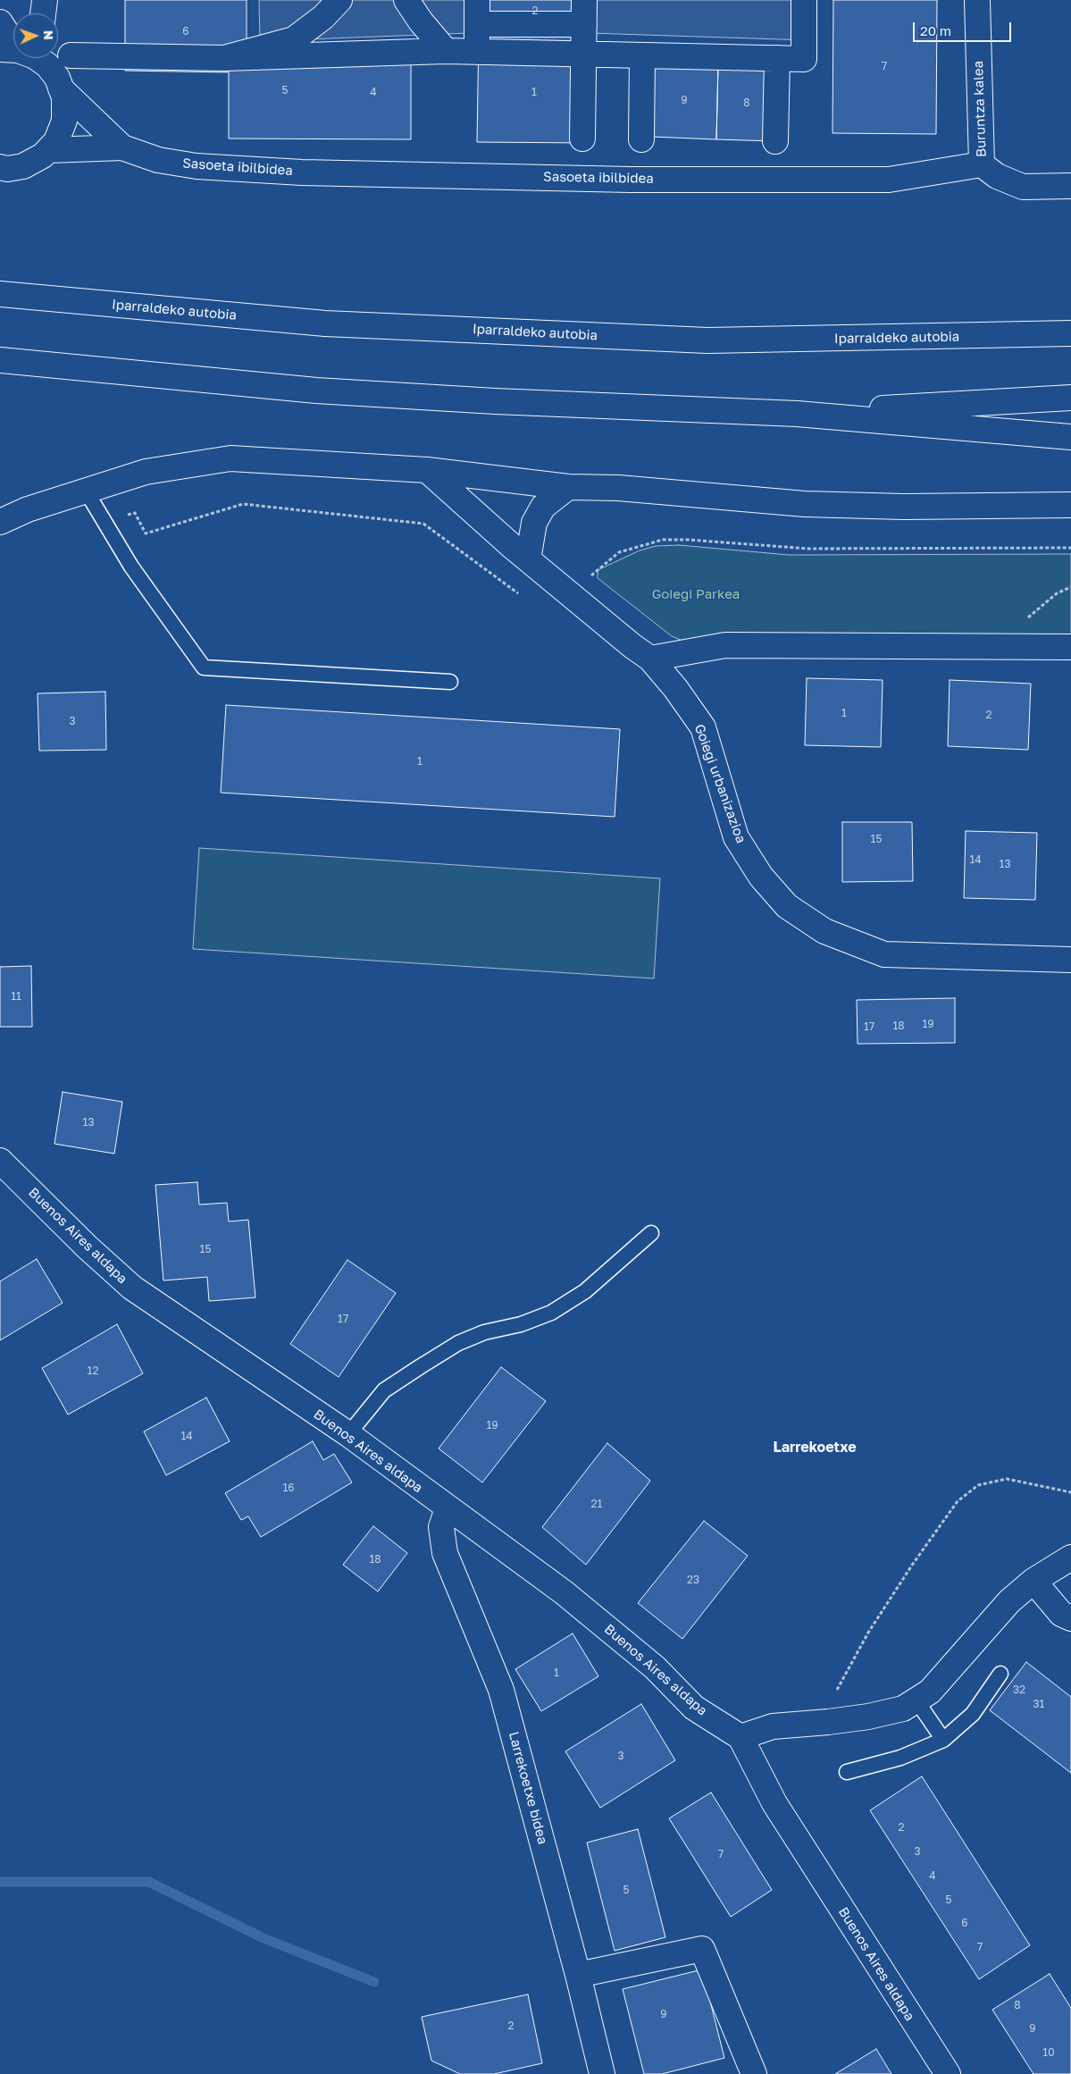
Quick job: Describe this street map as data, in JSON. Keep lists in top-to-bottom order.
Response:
{
  "streets": {
    "main road": [
      "Buruntza kalea",
      "Sasoeta ibilbidea",
      "Iparraldeko autobia",
      "Goiegi urbanizazioa",
      "Buenos Aires aldapa",
      "Larrekoetxe bidea"
    ]
  },
  "crossings": [
    ["Buruntza kalea", "Sasoeta ibilbidea"],
    ["Buenos Aires aldapa", "Larrekoetxe bidea"]
  ],
  "districts": ["Larrekoetxe"],
  "parks": ["Goiegi Parkea"],
  "house_numbers": [
    "2",
    "6",
    "7",
    "5",
    "4",
    "1",
    "9",
    "8",
    "1",
    "2",
    "3",
    "1",
    "15",
    "14",
    "13",
    "11",
    "19",
    "18",
    "17",
    "13",
    "15",
    "17",
    "12",
    "19",
    "14",
    "16",
    "21",
    "18",
    "23",
    "1",
    "32",
    "31",
    "3",
    "2",
    "3",
    "7",
    "4",
    "5",
    "5",
    "6",
    "7",
    "8",
    "9",
    "2",
    "9",
    "10"
  ],
  "scale_bar": "20 m",
  "north": "right"
}
